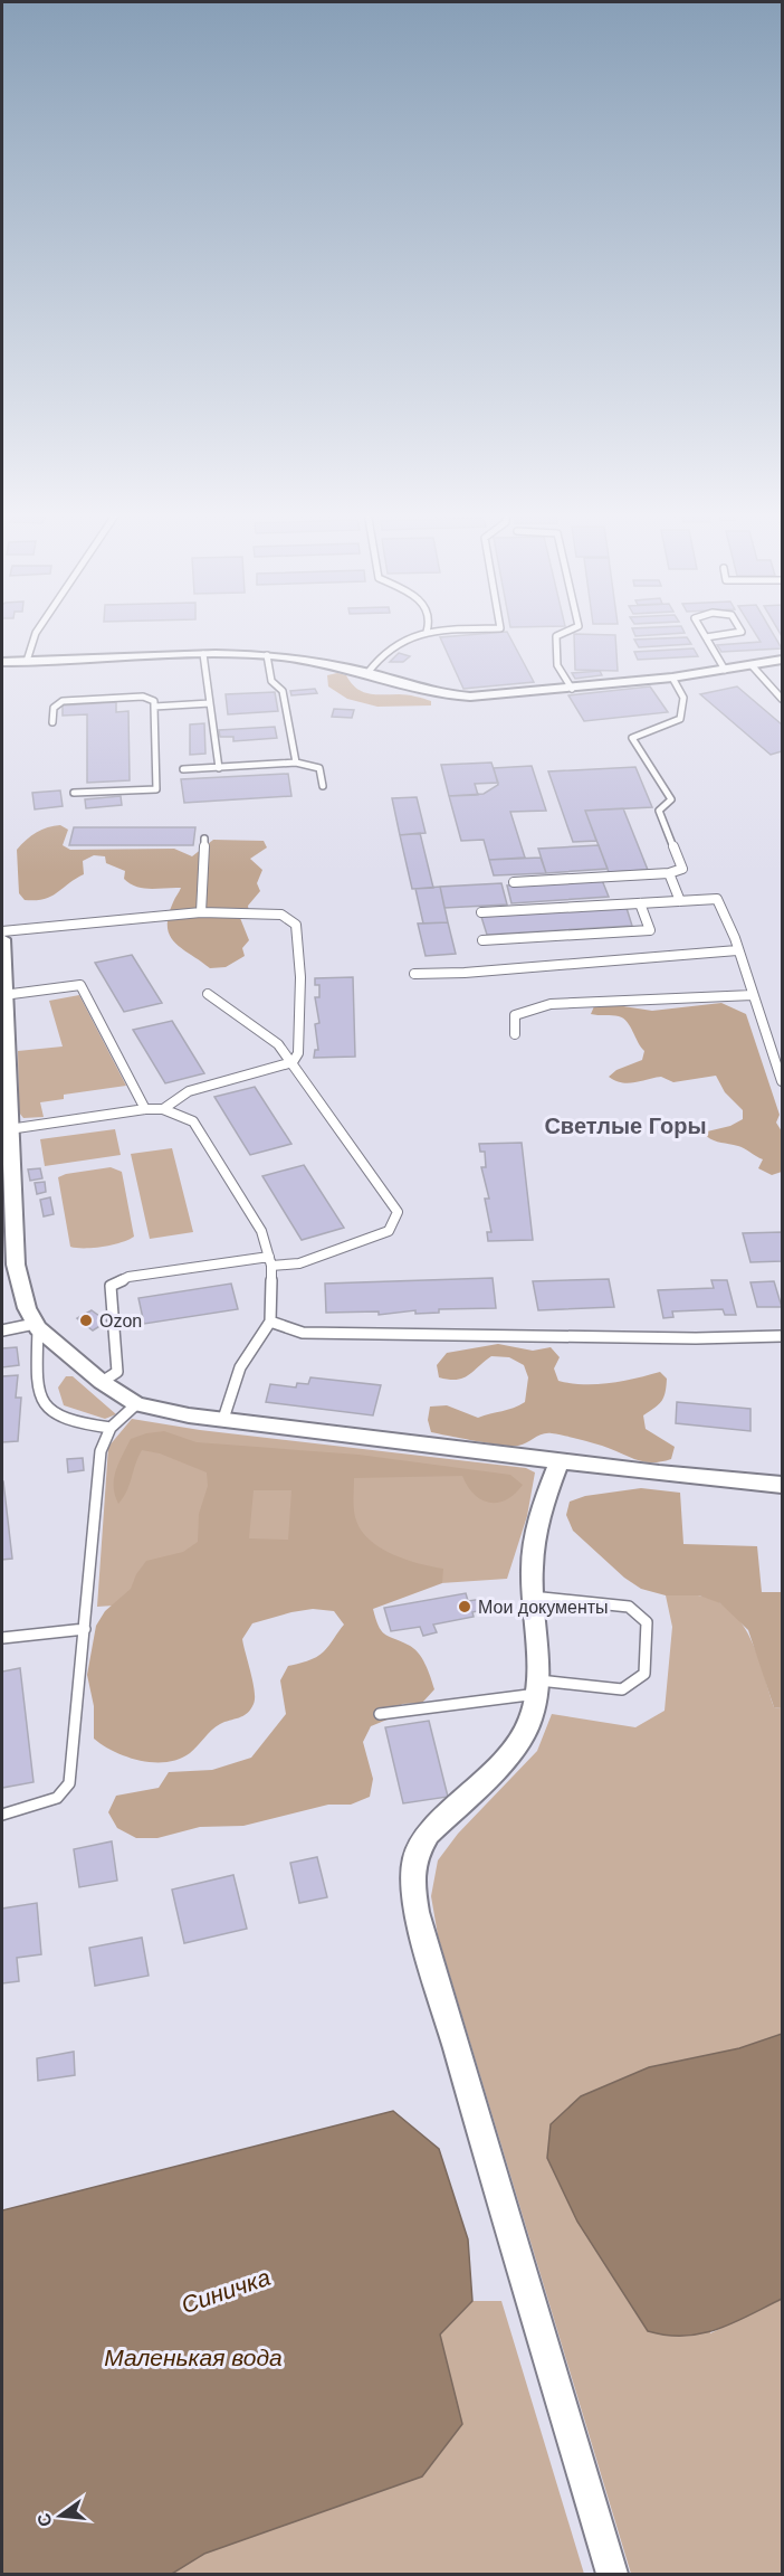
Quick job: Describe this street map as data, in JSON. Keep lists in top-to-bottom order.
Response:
{
  "districts": ["Светлые Горы"],
  "water": ["Синичка", "Маленькая вода"],
  "places": ["Ozon", "Мои документы"],
  "north": "left"
}
